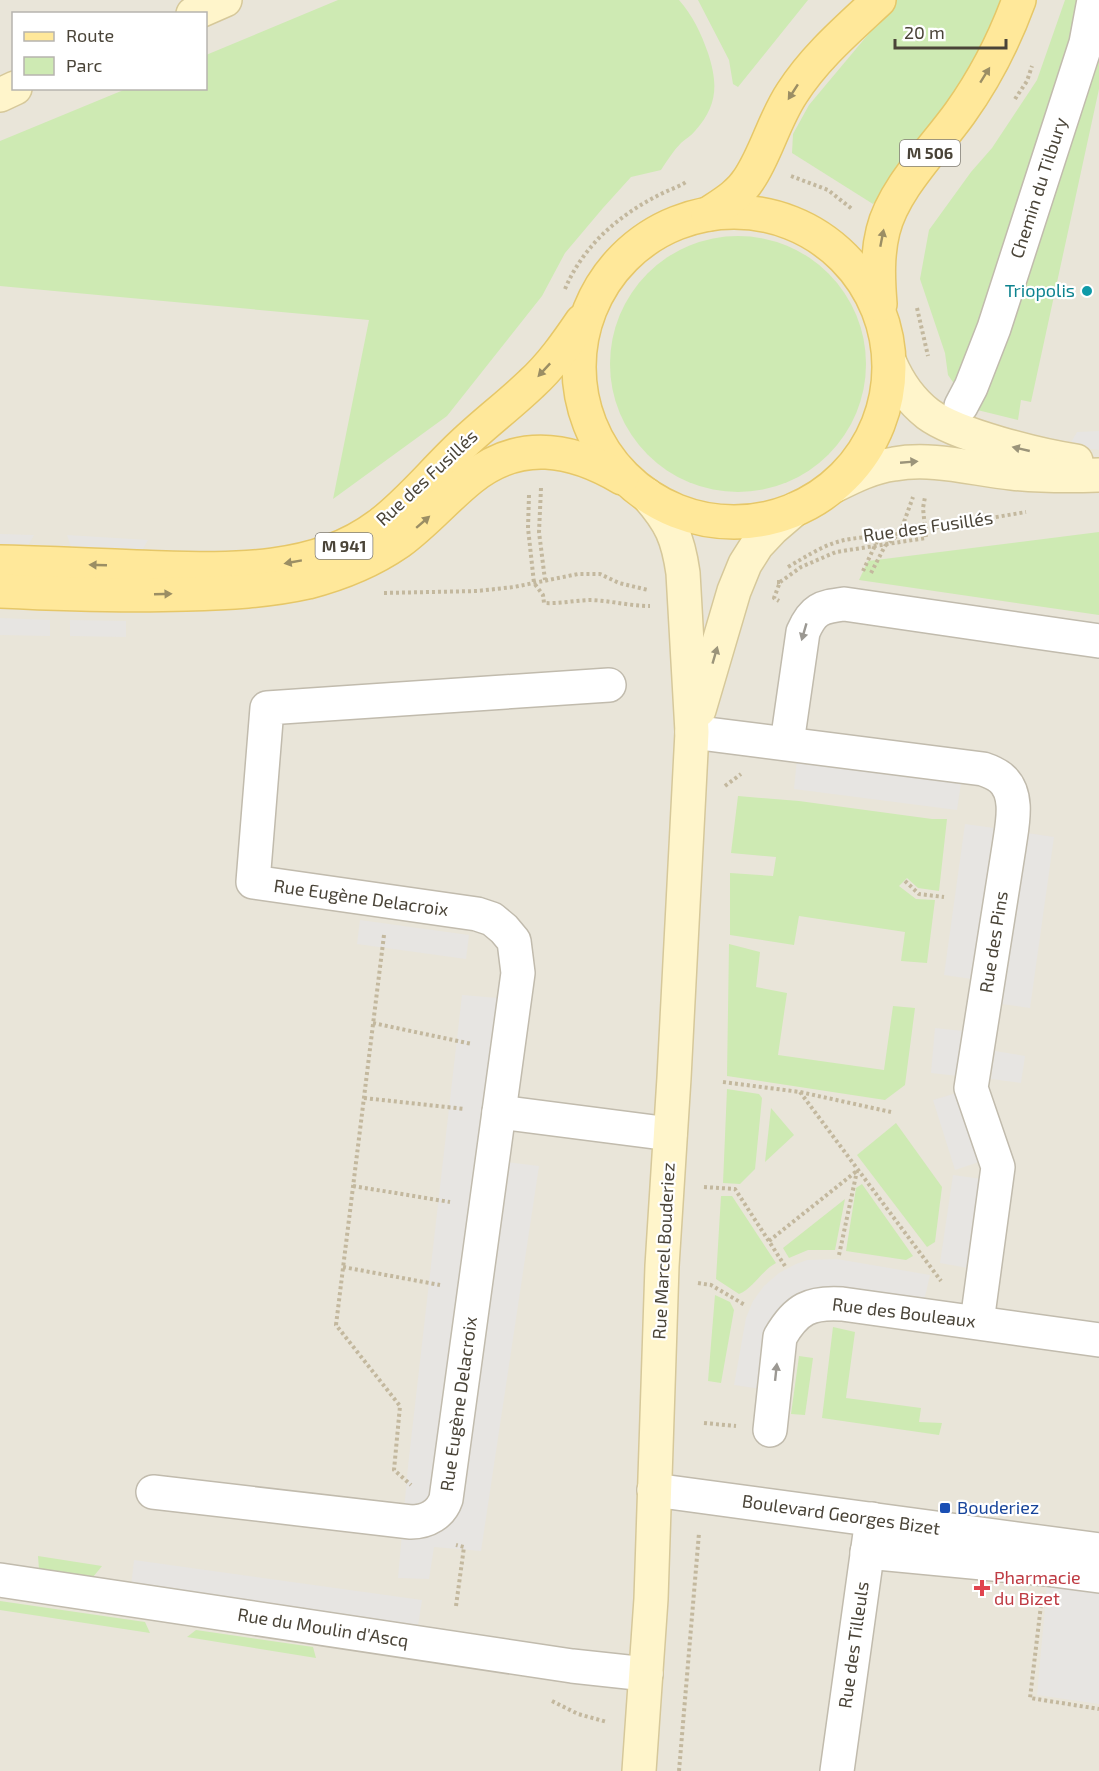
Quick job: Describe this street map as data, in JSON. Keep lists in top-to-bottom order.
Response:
{
  "streets": {
    "main road": [
      "M 506",
      "Rue des Fusillés",
      "M 941",
      "Rue Marcel Bouderiez"
    ],
    "street": [
      "Chemin du Tilbury",
      "Rue Eugène Delacroix",
      "Rue des Pins",
      "Rue des Bouleaux",
      "Boulevard Georges Bizet",
      "Rue du Moulin d'Ascq",
      "Rue des Tilleuls"
    ]
  },
  "crossings": [
    ["M 506", "Rue des Fusillés"],
    ["Rue des Fusillés", "Rue Marcel Bouderiez"],
    ["Rue des Pins", "Rue Marcel Bouderiez"],
    ["Rue des Pins", "Rue des Bouleaux"],
    ["Rue Marcel Bouderiez", "Boulevard Georges Bizet"],
    ["Rue Marcel Bouderiez", "Rue du Moulin d'Ascq"],
    ["Boulevard Georges Bizet", "Rue des Tilleuls"]
  ],
  "places": {
    "other": ["Triopolis"],
    "transit": ["Bouderiez"],
    "health": ["Pharmacie du Bizet"]
  },
  "legend": ["Route", "Parc"],
  "scale_bar": "20 m"
}
